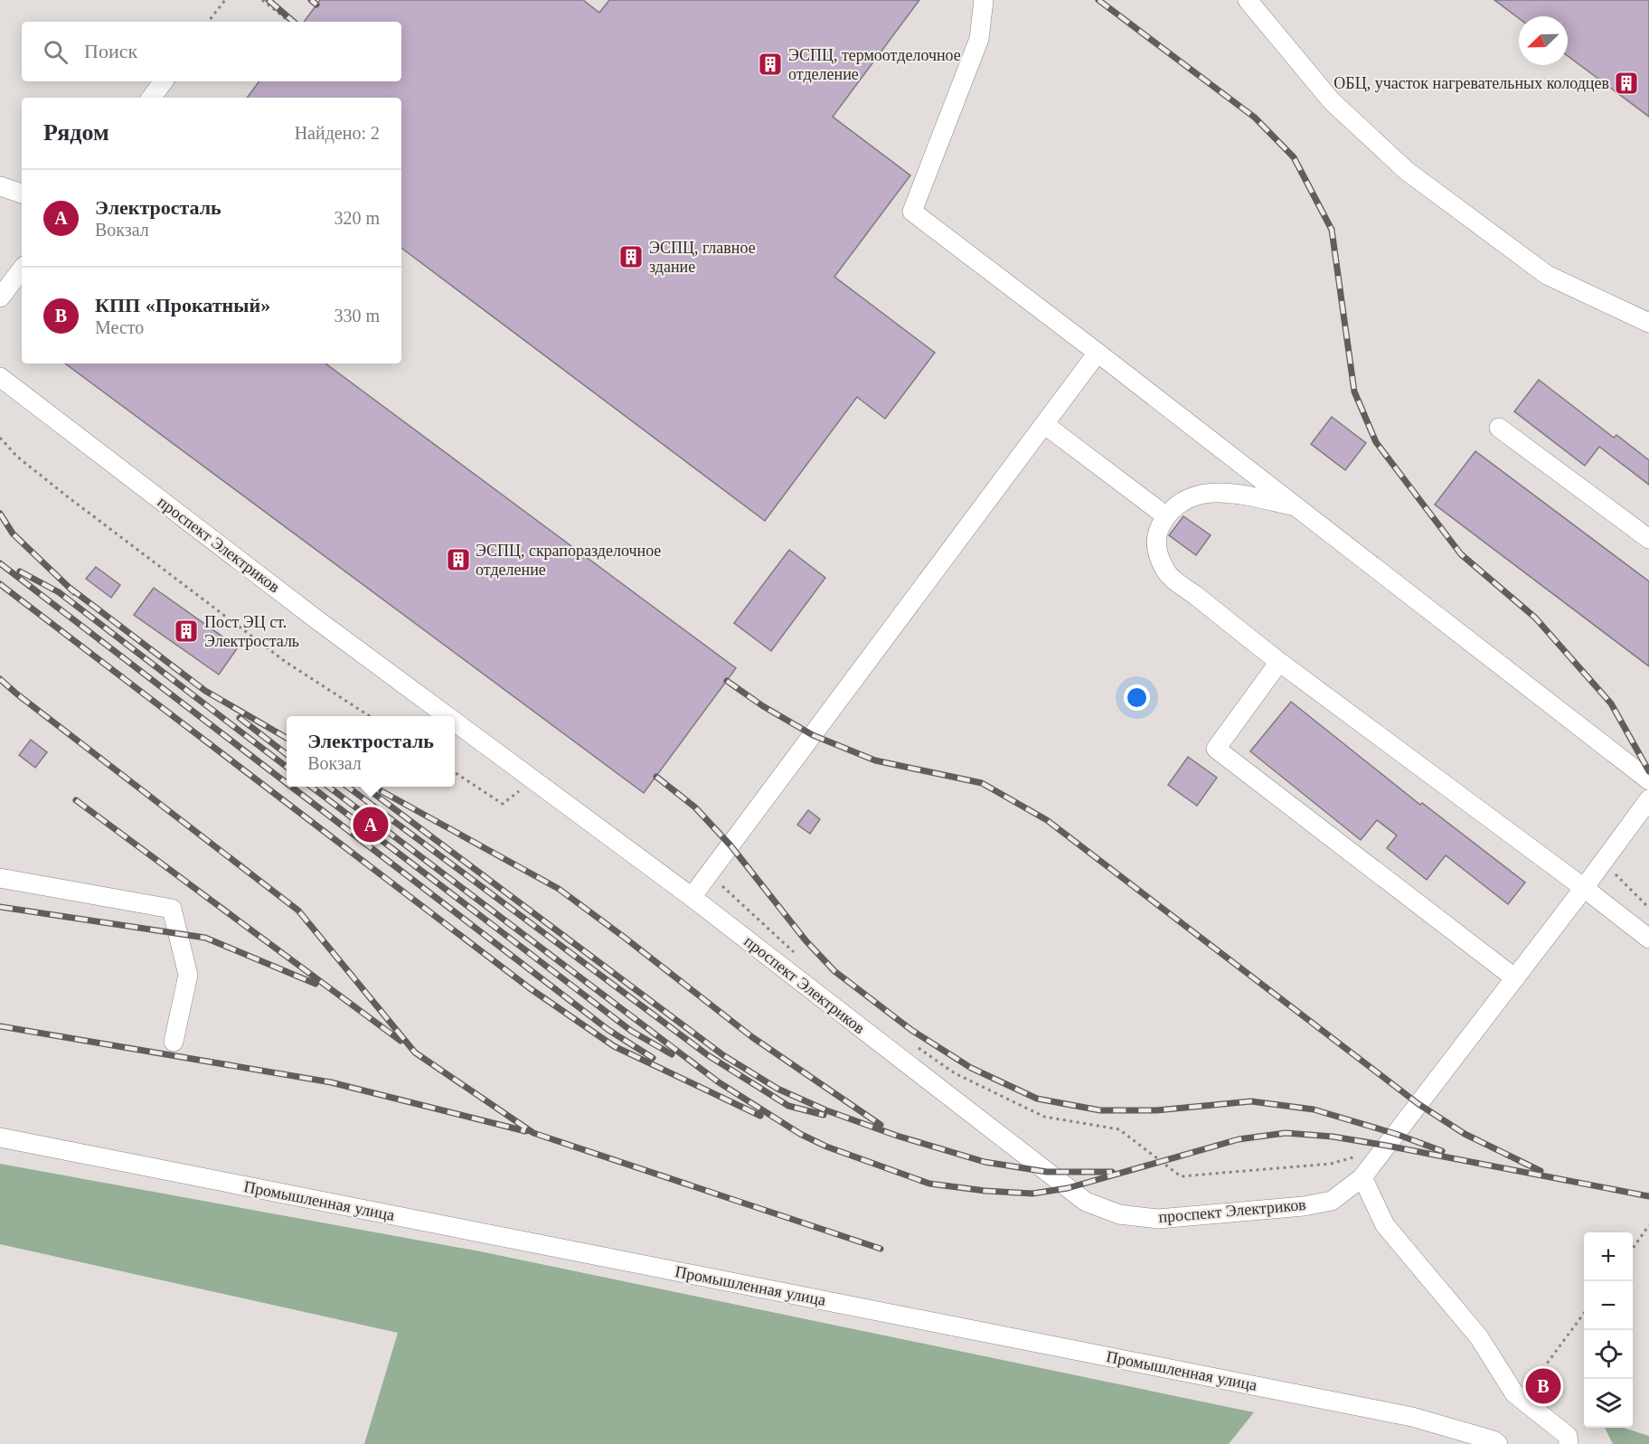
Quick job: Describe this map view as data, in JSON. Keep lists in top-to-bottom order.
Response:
{
  "streets": {
    "street": ["проспект Электриков", "Промышленная улица"]
  },
  "places": {
    "building": [
      "ЭСПЦ, термоотделочное отделение",
      "ОБЦ, участок нагревательных колодцев",
      "ЭСПЦ, главное здание",
      "ЭСПЦ, скрапоразделочное отделение",
      "Пост ЭЦ ст. Электросталь"
    ]
  },
  "north": "bottom left",
  "page": {
    "search": "Поиск",
    "heading": ["Рядом", "Найдено: 2"],
    "list": [
      {
        "mark": "A",
        "name": "Электросталь",
        "note": "Вокзал",
        "value": "320 m"
      },
      {
        "mark": "B",
        "name": "КПП «Прокатный»",
        "note": "Место",
        "value": "330 m"
      }
    ],
    "popup": ["Электросталь", "Вокзал"],
    "pins": ["A", "B"],
    "map_buttons": ["+", "−"]
  }
}
